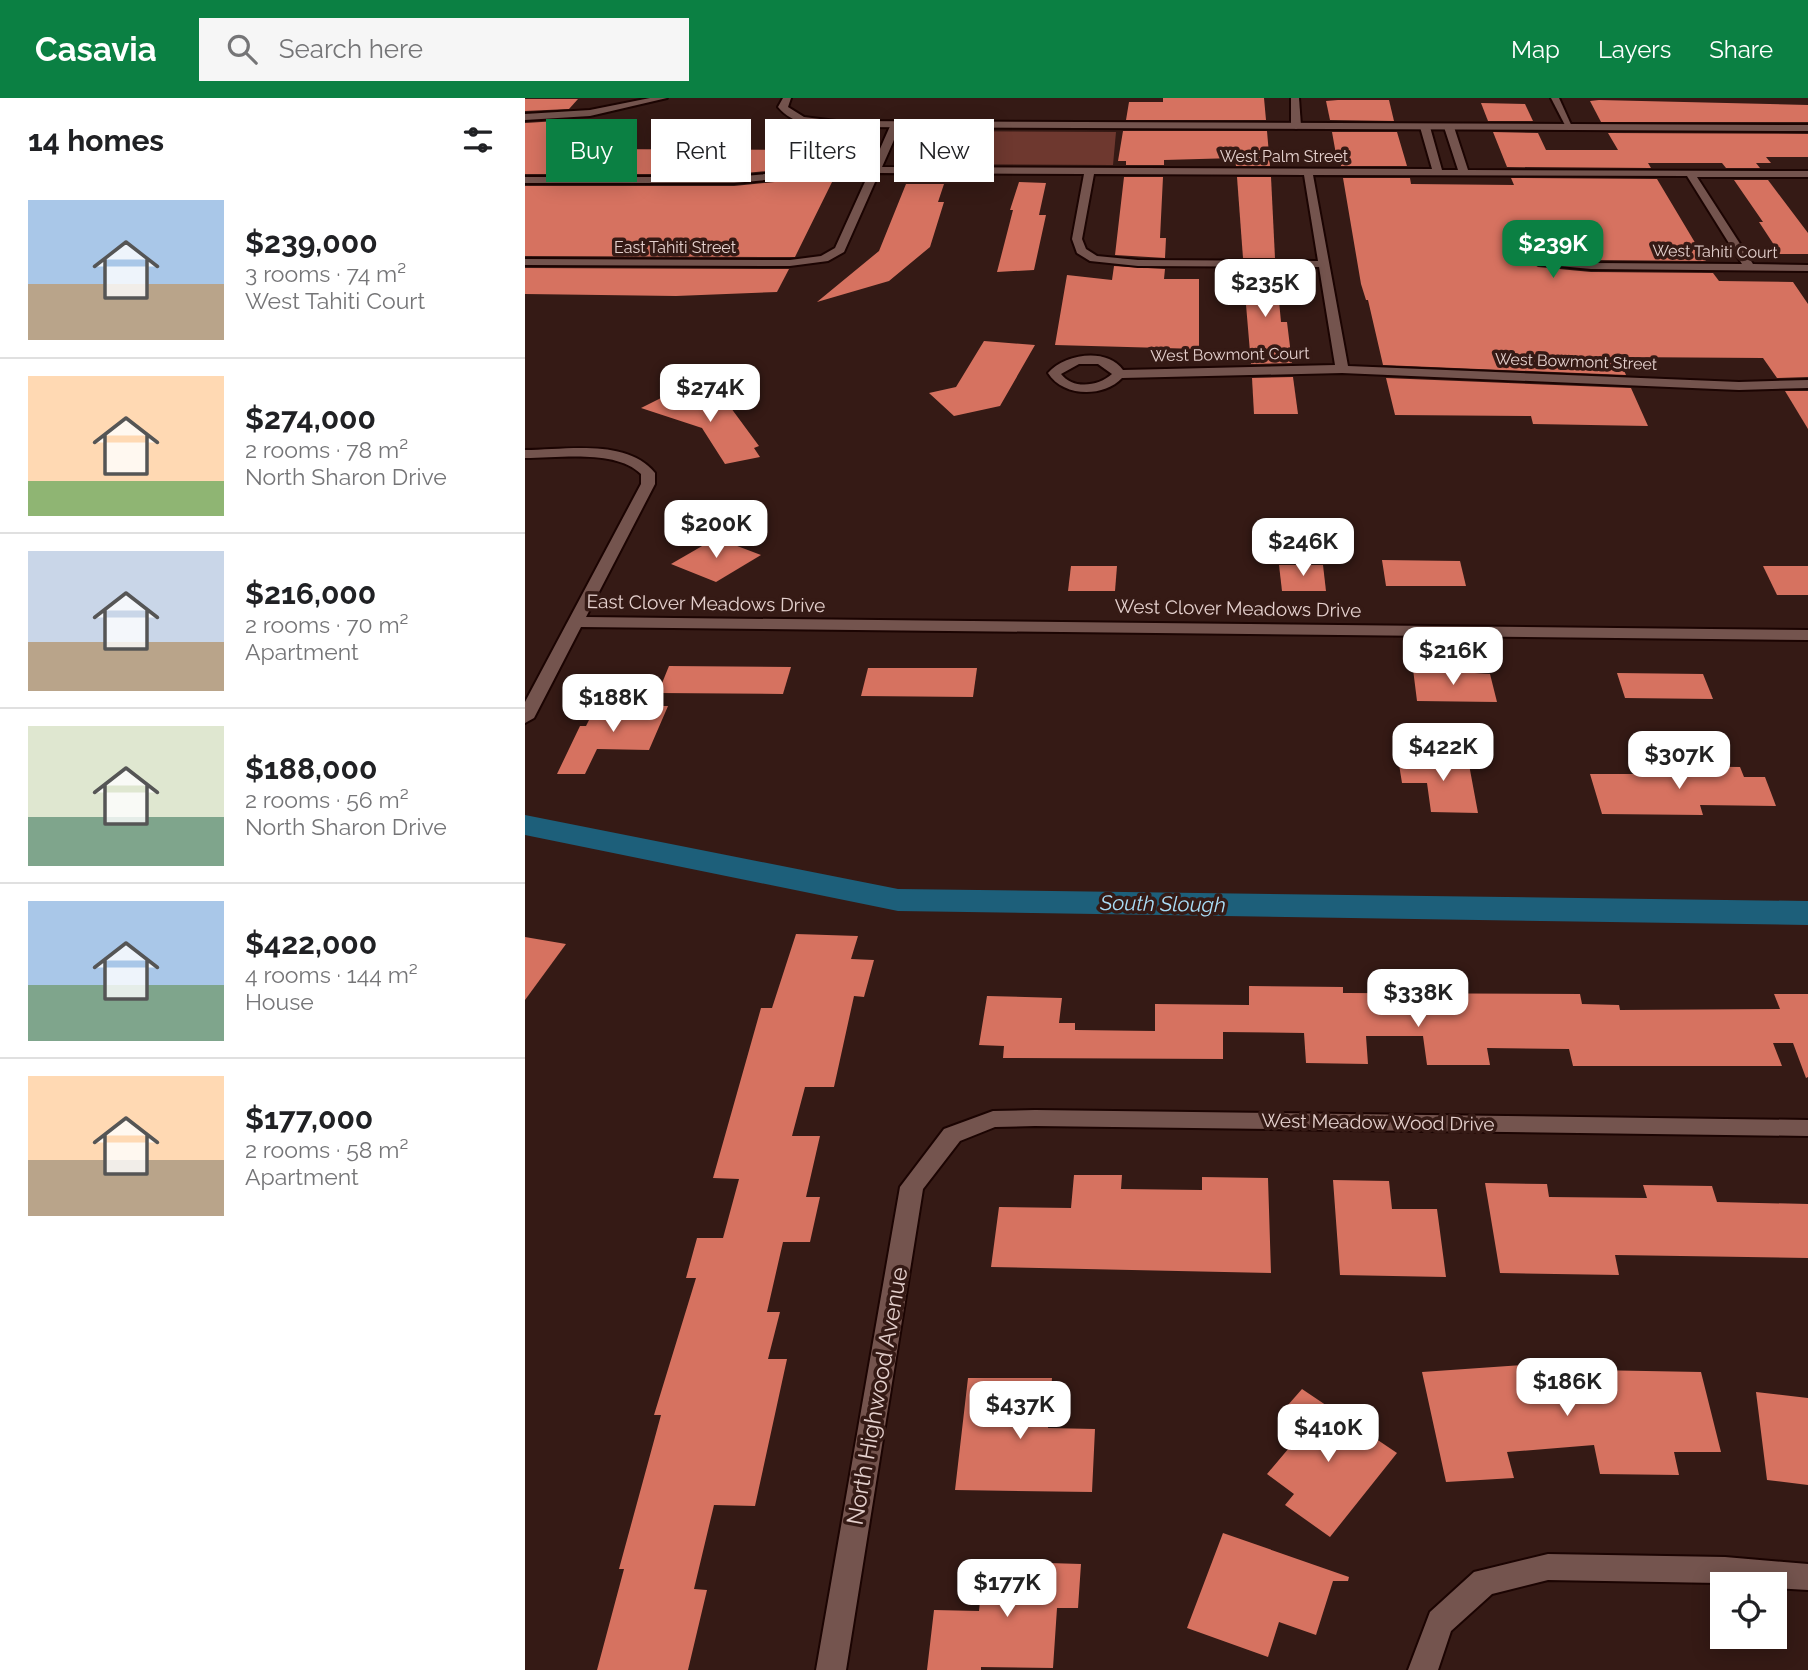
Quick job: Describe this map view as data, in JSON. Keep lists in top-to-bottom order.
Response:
{
  "streets": {
    "street": [
      "West Palm Street",
      "East Tahiti Street",
      "West Tahiti Court",
      "West Bowmont Court",
      "West Bowmont Street",
      "East Clover Meadows Drive",
      "West Clover Meadows Drive",
      "West Meadow Wood Drive",
      "North Highwood Avenue"
    ]
  },
  "crossings": [
    ["West Bowmont Court", "West Bowmont Street"],
    ["East Clover Meadows Drive", "West Clover Meadows Drive"],
    ["West Meadow Wood Drive", "North Highwood Avenue"]
  ],
  "water": ["South Slough"],
  "page": {
    "header": "Casavia",
    "search": "Search here",
    "nav": ["Map", "Layers", "Share"],
    "heading": "14 homes",
    "chip": [
      "Buy",
      "Rent",
      "Filters",
      "New"
    ],
    "list": [
      {
        "name": "$239,000",
        "note": "3 rooms · 74 m² · West Tahiti Court"
      },
      {
        "name": "$274,000",
        "note": "2 rooms · 78 m² · North Sharon Drive"
      },
      {
        "name": "$216,000",
        "note": "2 rooms · 70 m² · Apartment"
      },
      {
        "name": "$188,000",
        "note": "2 rooms · 56 m² · North Sharon Drive"
      },
      {
        "name": "$422,000",
        "note": "4 rooms · 144 m² · House"
      },
      {
        "name": "$177,000",
        "note": "2 rooms · 58 m² · Apartment"
      }
    ],
    "price": [
      "$239K",
      "$235K",
      "$274K",
      "$200K",
      "$246K",
      "$216K",
      "$188K",
      "$422K",
      "$307K",
      "$338K",
      "$186K",
      "$437K",
      "$410K",
      "$177K"
    ]
  }
}
